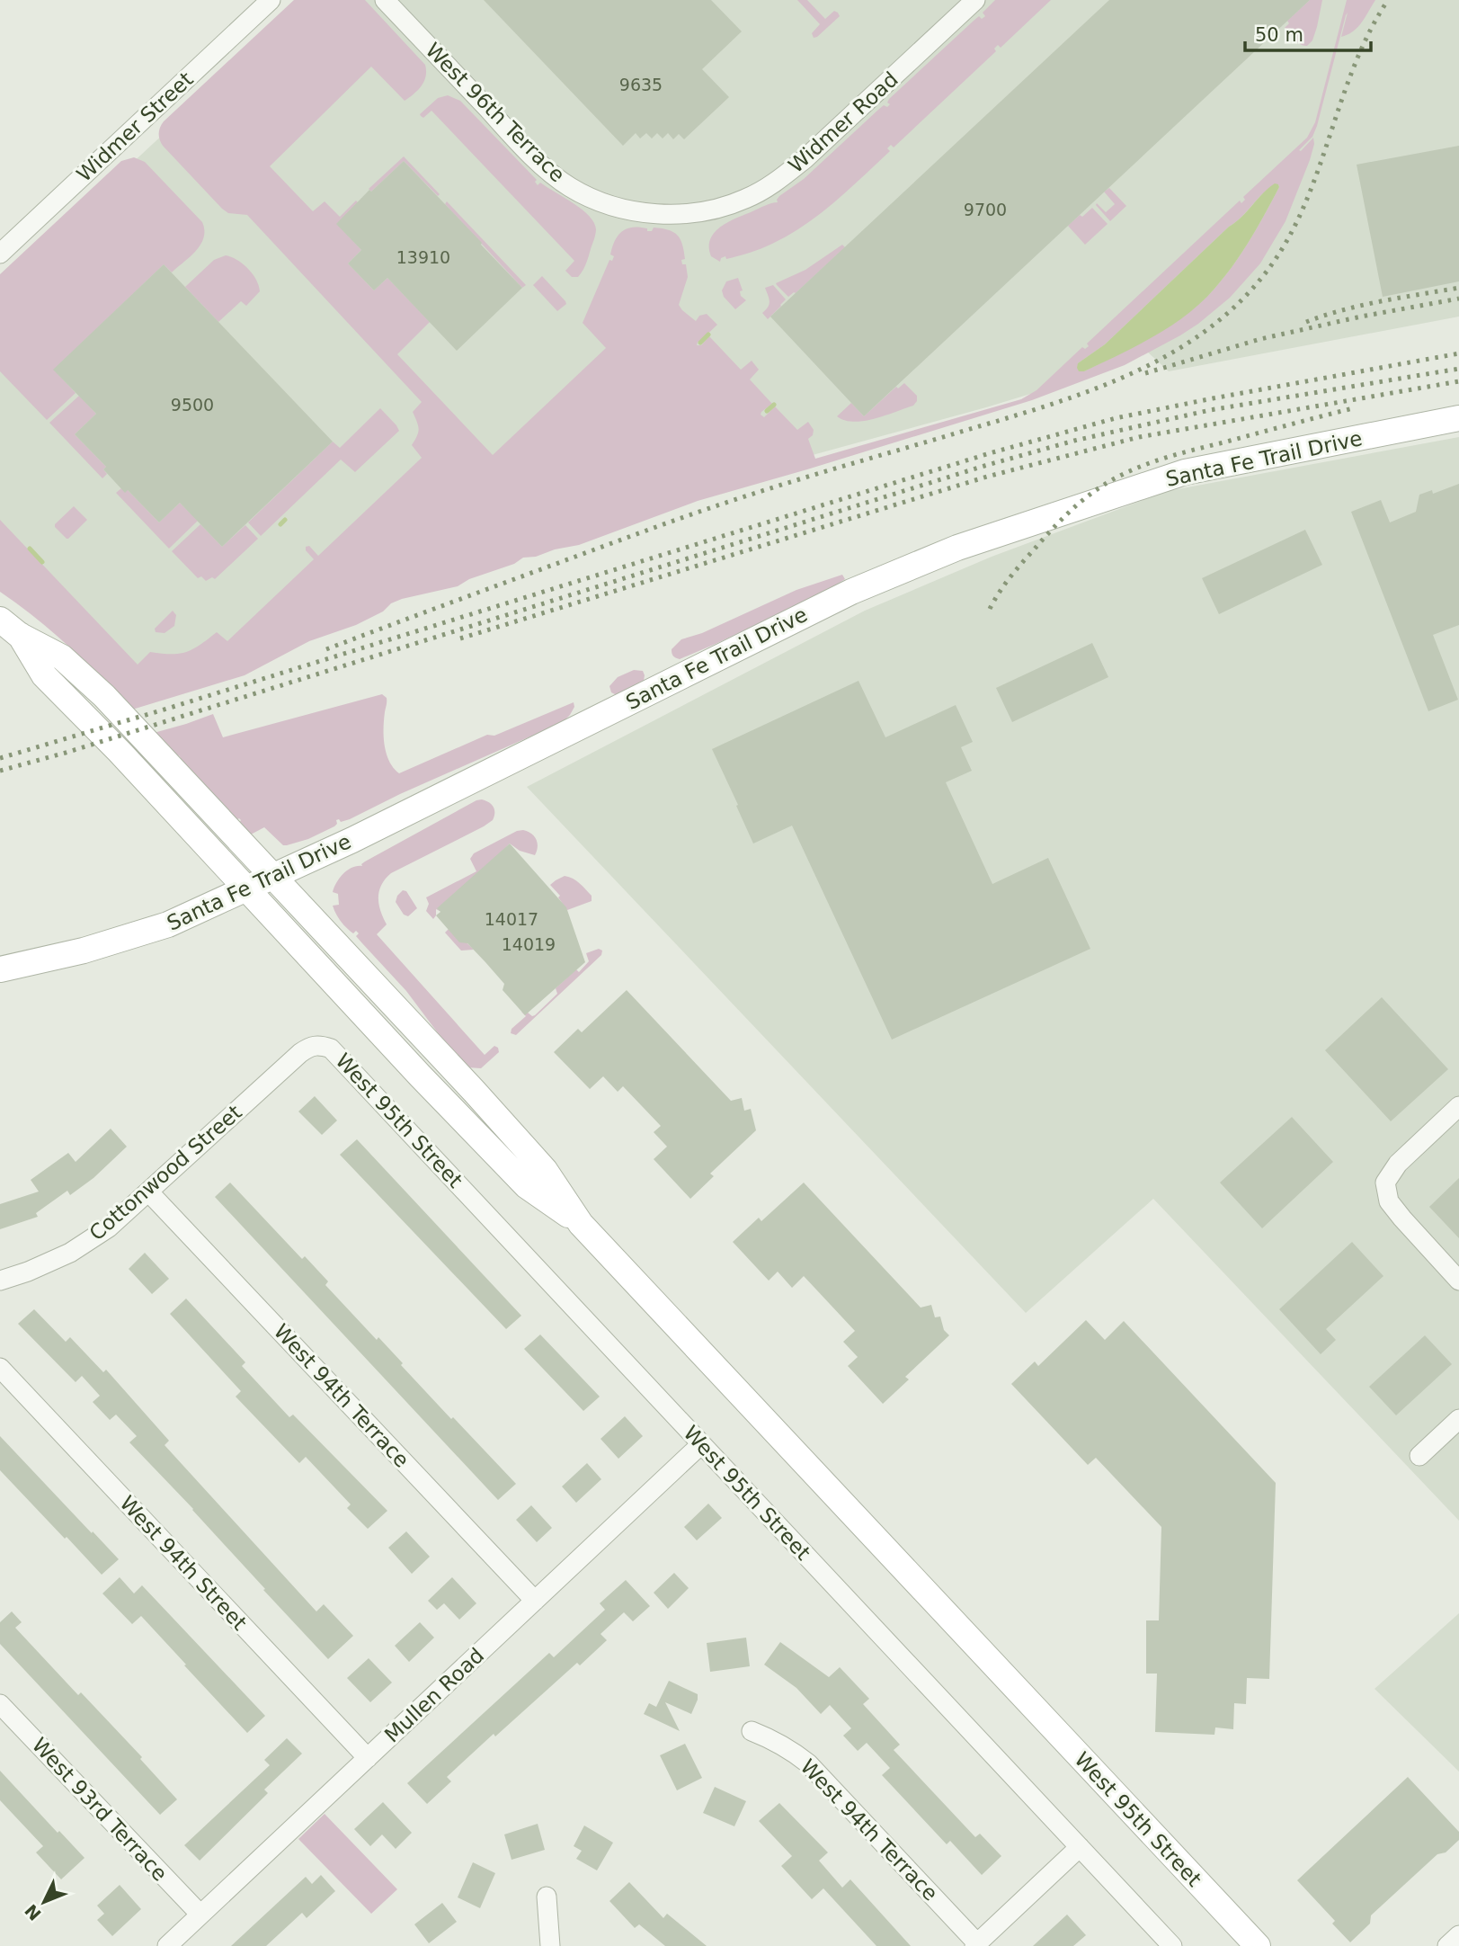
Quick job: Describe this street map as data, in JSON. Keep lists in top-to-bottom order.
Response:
{
  "streets": {
    "main road": ["Santa Fe Trail Drive", "West 95th Street"],
    "street": [
      "West 96th Terrace",
      "Widmer Road",
      "Widmer Street",
      "Cottonwood Street",
      "West 94th Terrace",
      "West 94th Street",
      "Mullen Road",
      "West 93rd Terrace"
    ]
  },
  "crossings": [
    ["West 96th Terrace", "Widmer Road"],
    ["Santa Fe Trail Drive", "West 95th Street"],
    ["West 95th Street", "Cottonwood Street"],
    ["West 95th Street", "Mullen Road"],
    ["Cottonwood Street", "West 94th Terrace"],
    ["West 94th Terrace", "Mullen Road"],
    ["West 94th Street", "Mullen Road"],
    ["Mullen Road", "West 93rd Terrace"]
  ],
  "house_numbers": [
    "9635",
    "9700",
    "13910",
    "9500",
    "14017",
    "14019"
  ],
  "scale_bar": "50 m",
  "north": "bottom left"
}
